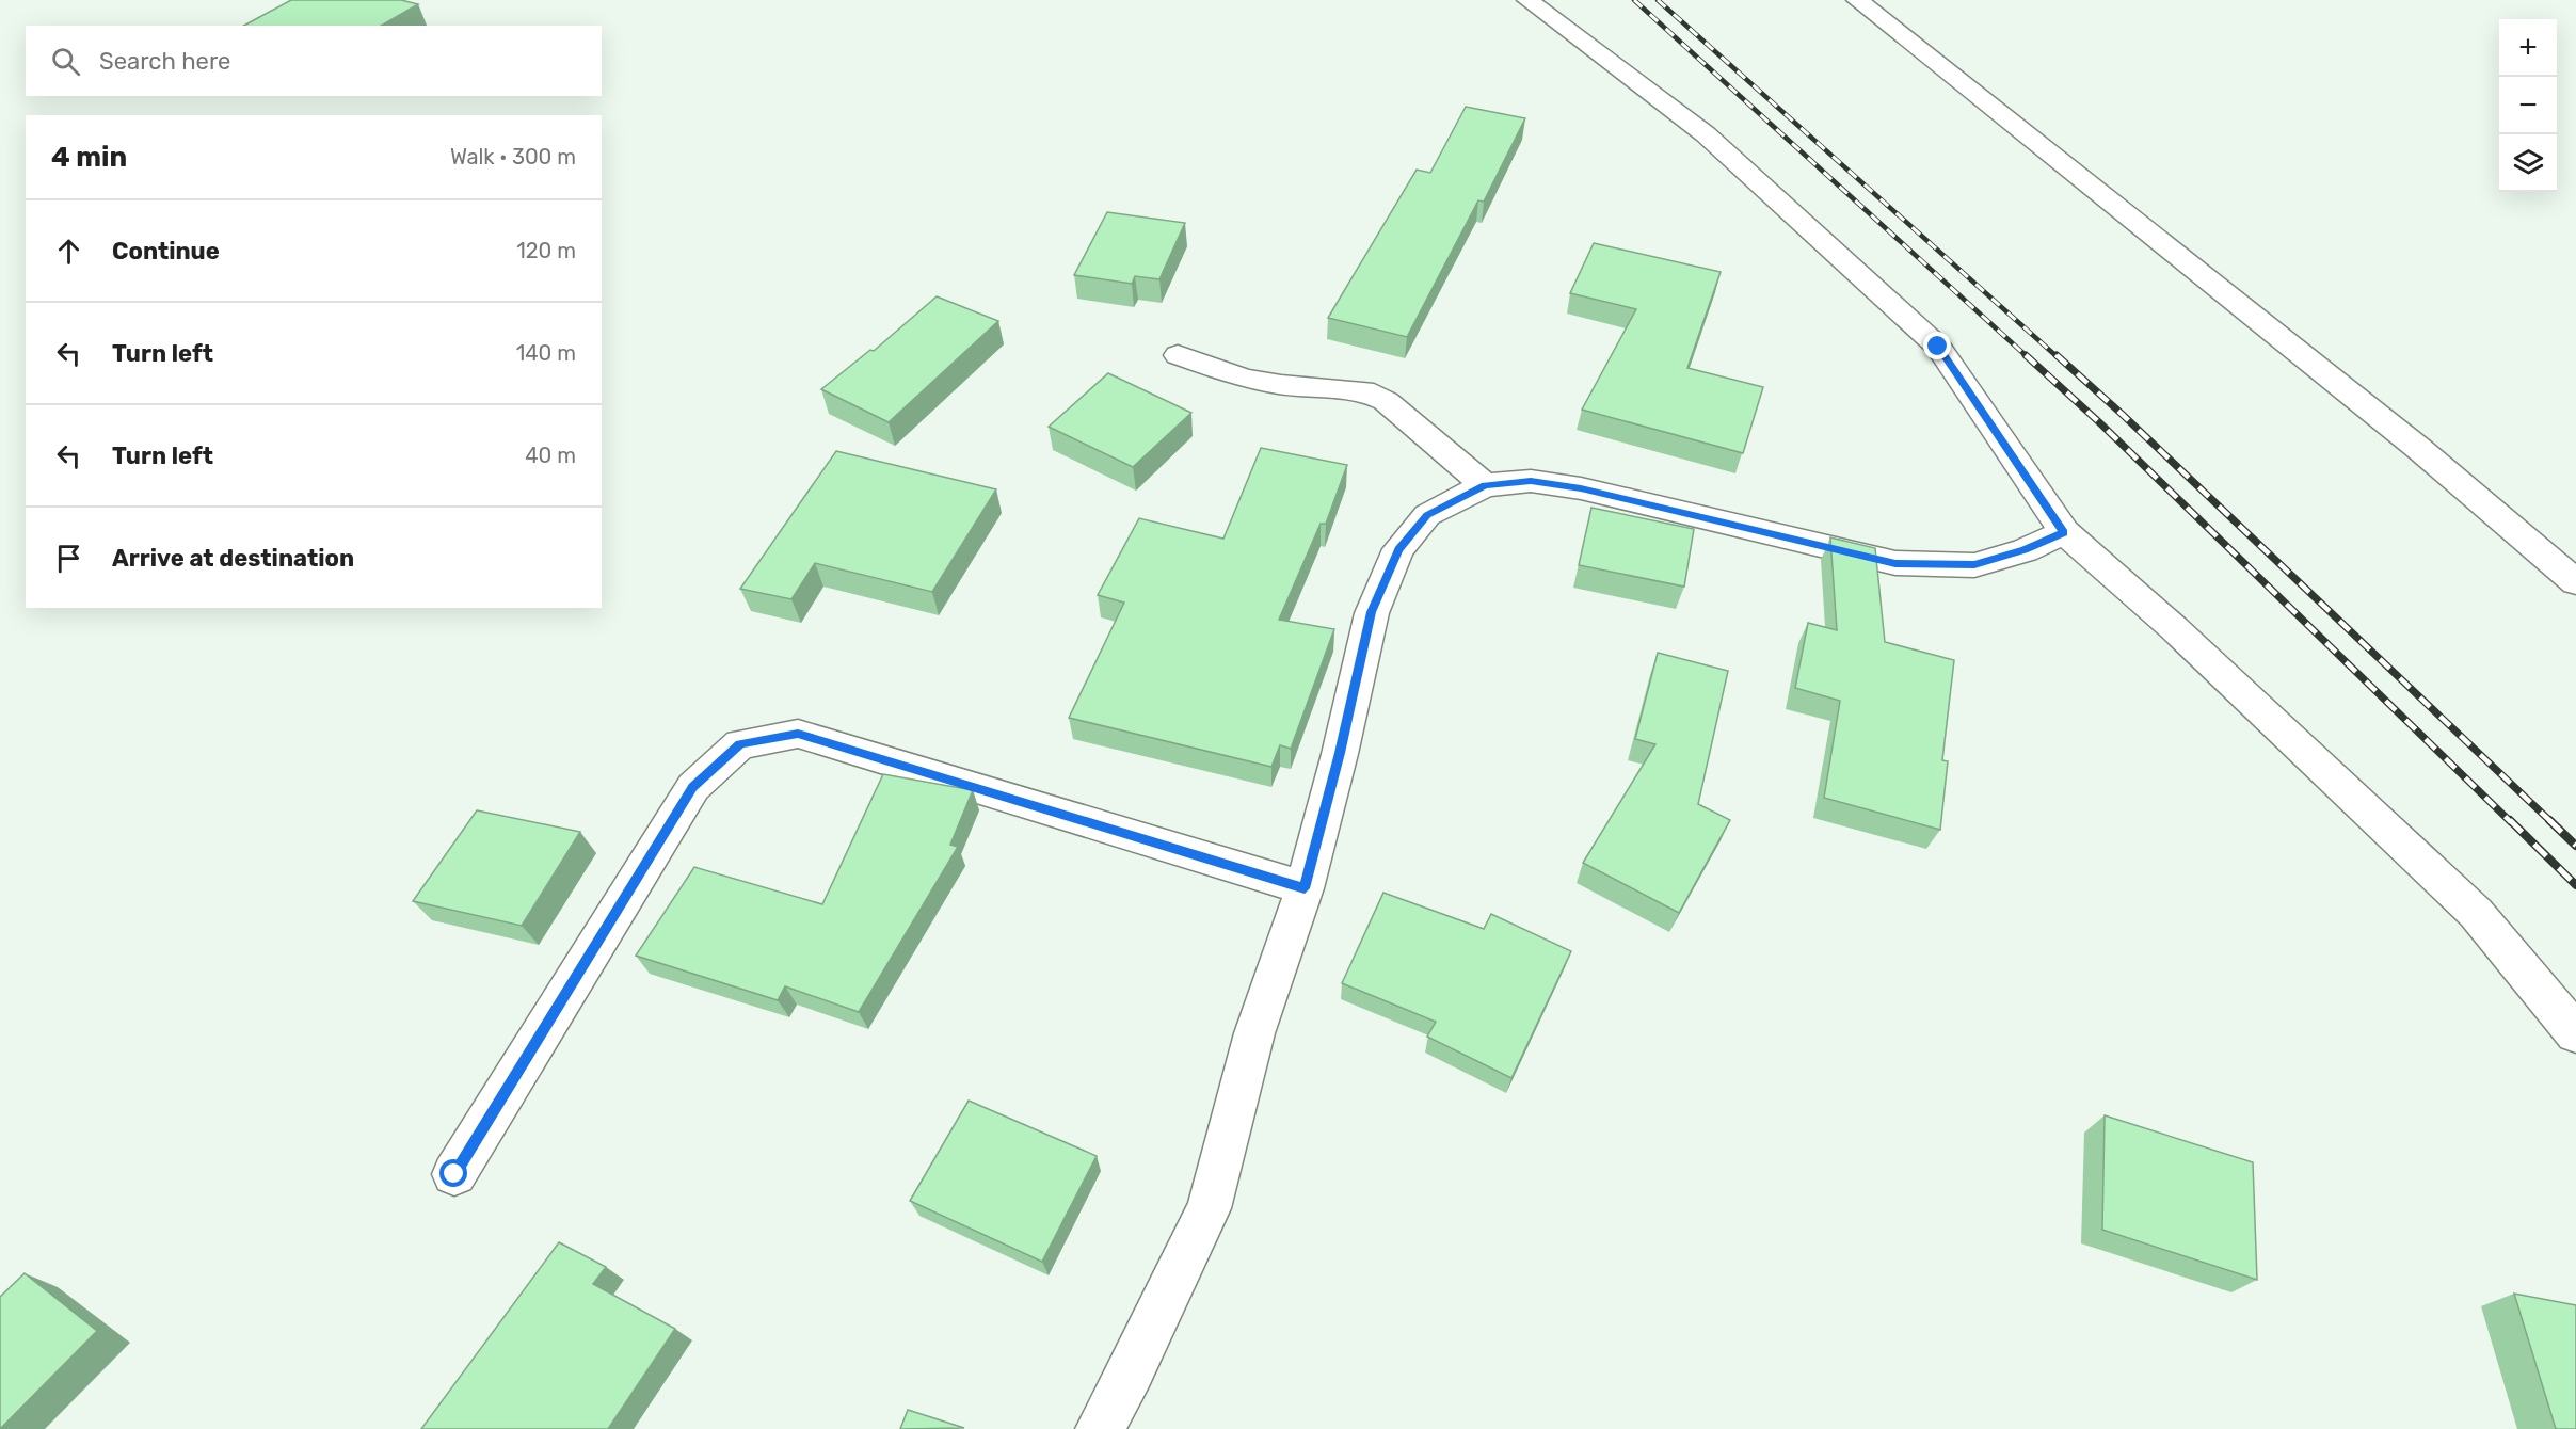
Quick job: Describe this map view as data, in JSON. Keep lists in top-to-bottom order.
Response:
{
  "page": {
    "map_buttons": ["+", "−"],
    "search": "Search here",
    "heading": ["4 min", "Walk · 300 m"],
    "list": [
      ["Continue", "120 m"],
      ["Turn left", "140 m"],
      ["Turn left", "40 m"],
      "Arrive at destination"
    ]
  }
}
